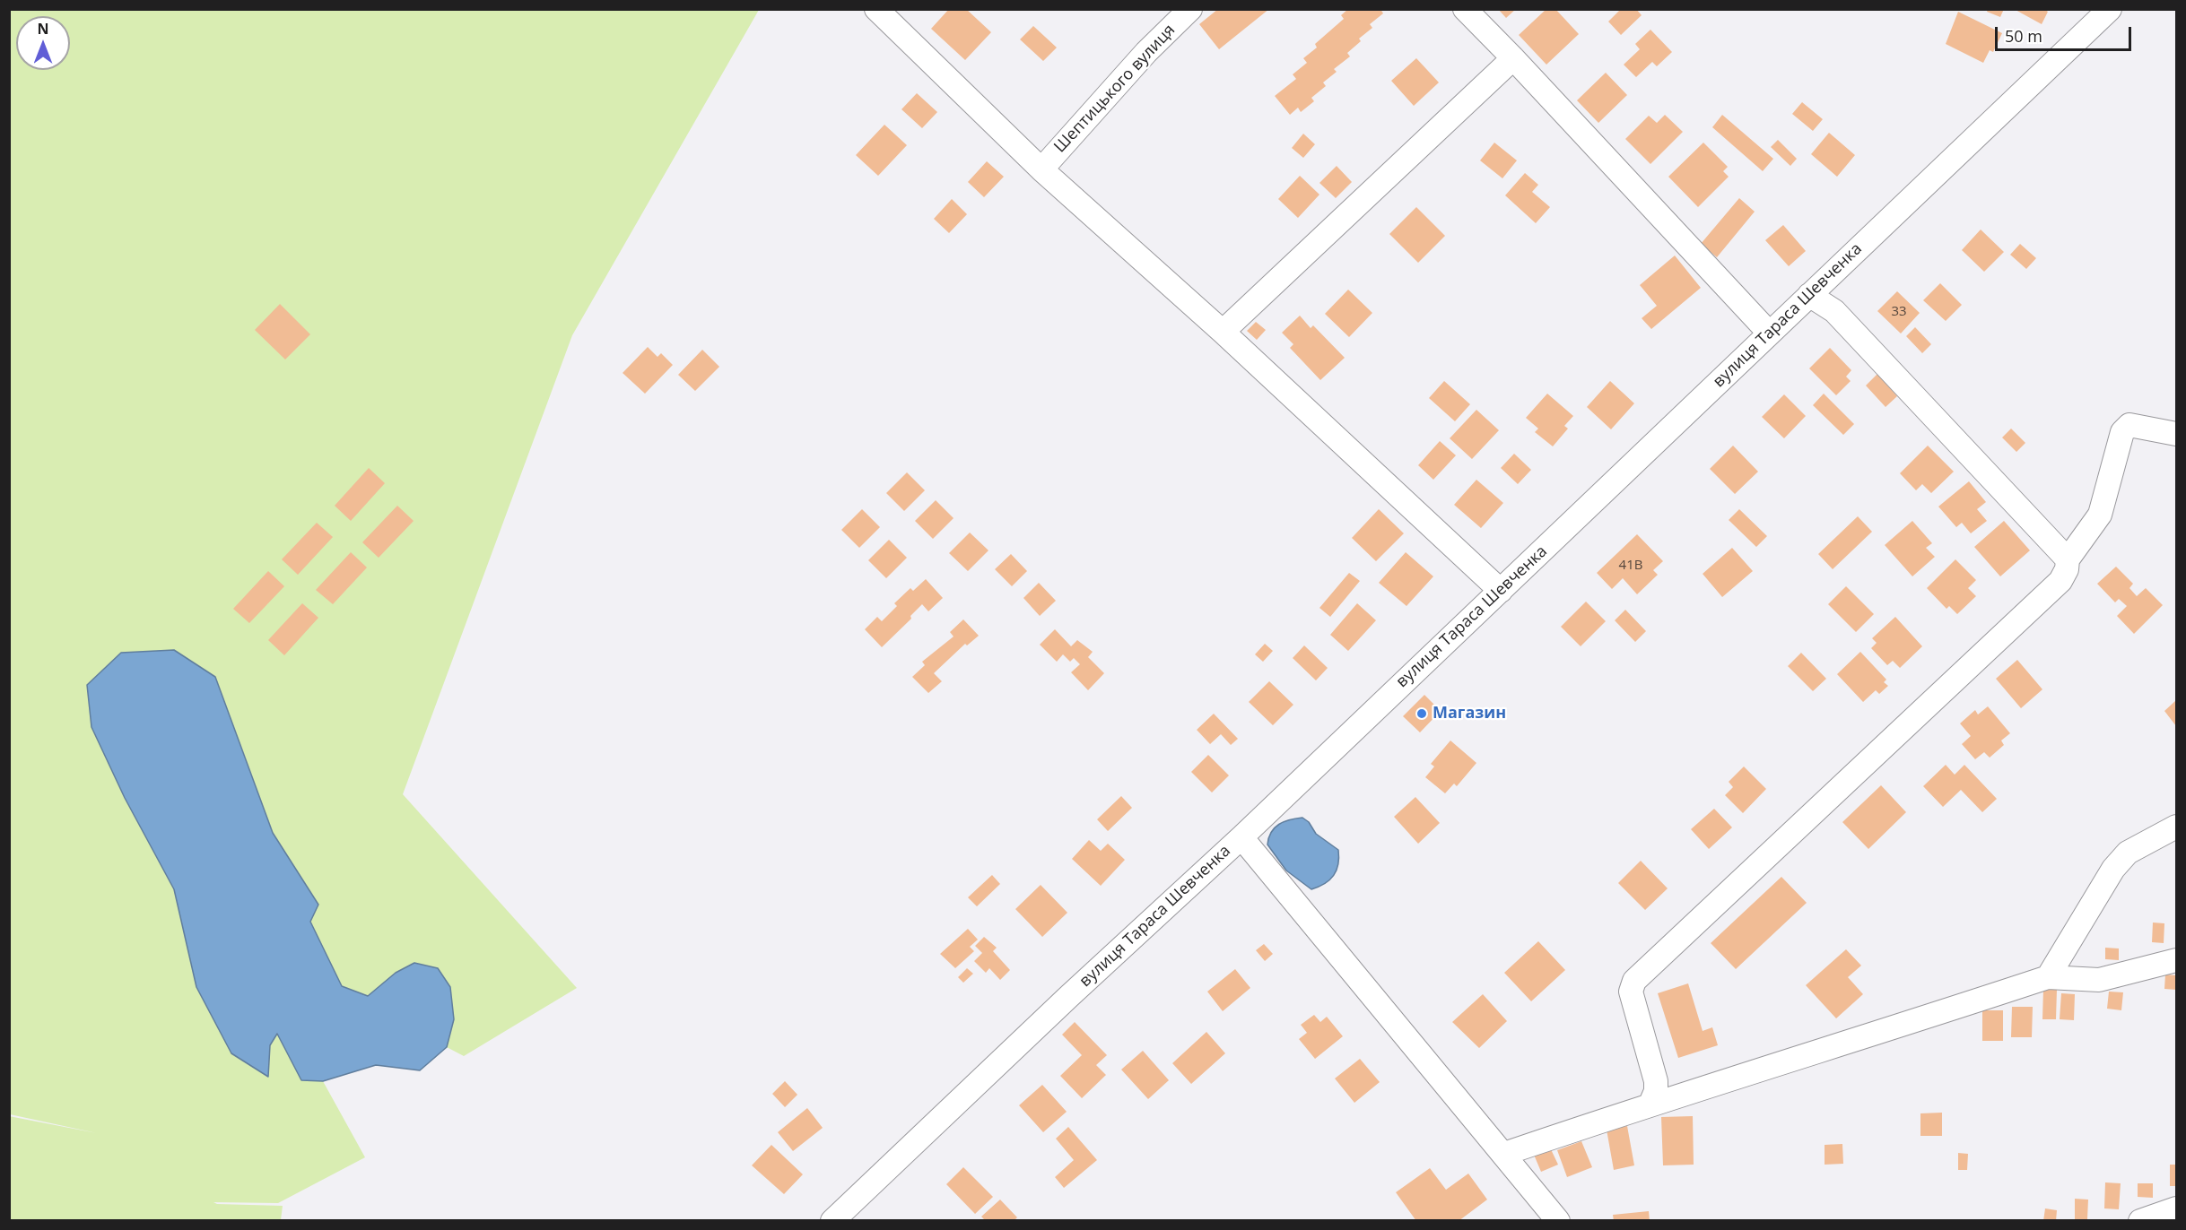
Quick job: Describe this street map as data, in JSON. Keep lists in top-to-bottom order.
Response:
{
  "streets": {
    "street": ["Шептицького вулиця", "вулиця Тараса Шевченка"]
  },
  "places": ["Магазин"],
  "house_numbers": ["33", "41В"],
  "scale_bar": "50 m",
  "north": "top"
}
